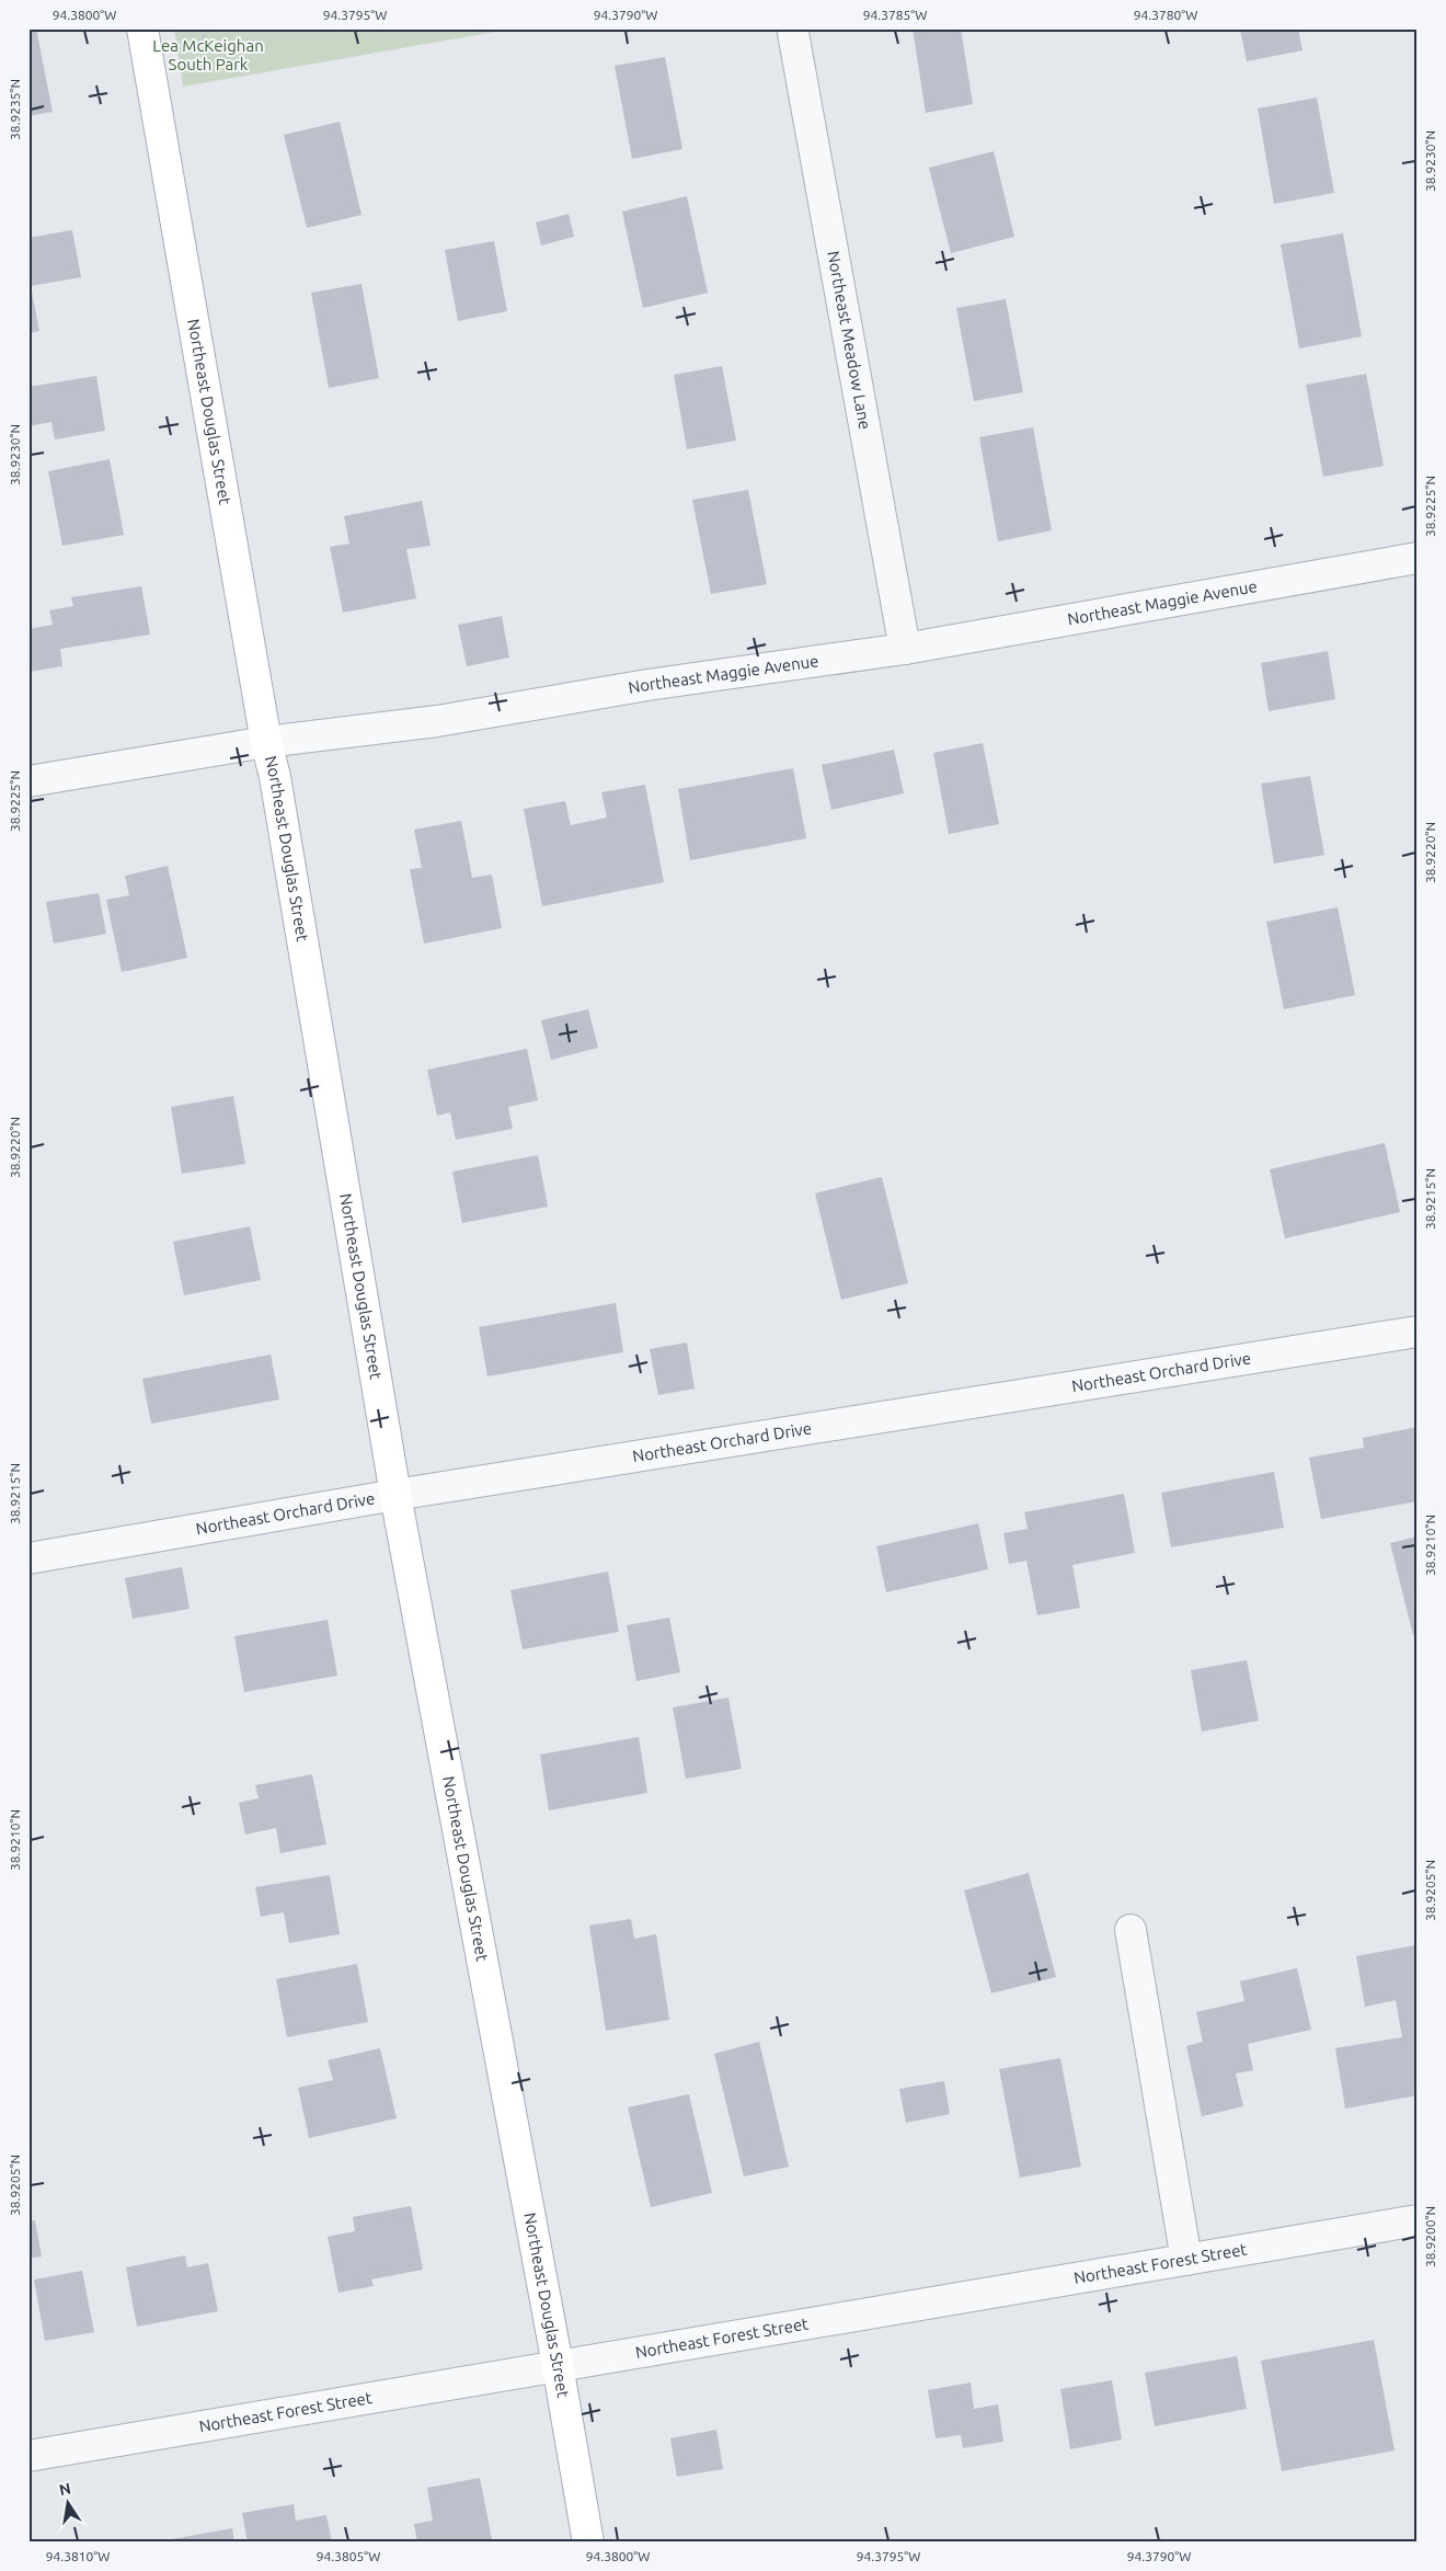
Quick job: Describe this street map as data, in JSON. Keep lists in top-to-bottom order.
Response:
{
  "streets": {
    "main road": ["Northeast Douglas Street"],
    "street": [
      "Northeast Meadow Lane",
      "Northeast Maggie Avenue",
      "Northeast Orchard Drive",
      "Northeast Forest Street"
    ]
  },
  "crossings": [
    ["Northeast Meadow Lane", "Northeast Maggie Avenue"],
    ["Northeast Douglas Street", "Northeast Maggie Avenue"],
    ["Northeast Douglas Street", "Northeast Orchard Drive"],
    ["Northeast Douglas Street", "Northeast Forest Street"]
  ],
  "parks": ["Lea McKeighan South Park"],
  "north": "top",
  "coordinates": [
    "94.3800°W",
    "94.3795°W",
    "94.3790°W",
    "94.3785°W",
    "94.3780°W",
    "38.9235°N",
    "38.9230°N",
    "38.9225°N",
    "38.9220°N",
    "38.9215°N",
    "38.9210°N",
    "38.9205°N",
    "38.9200°N",
    "94.3810°W",
    "94.3805°W"
  ]
}
